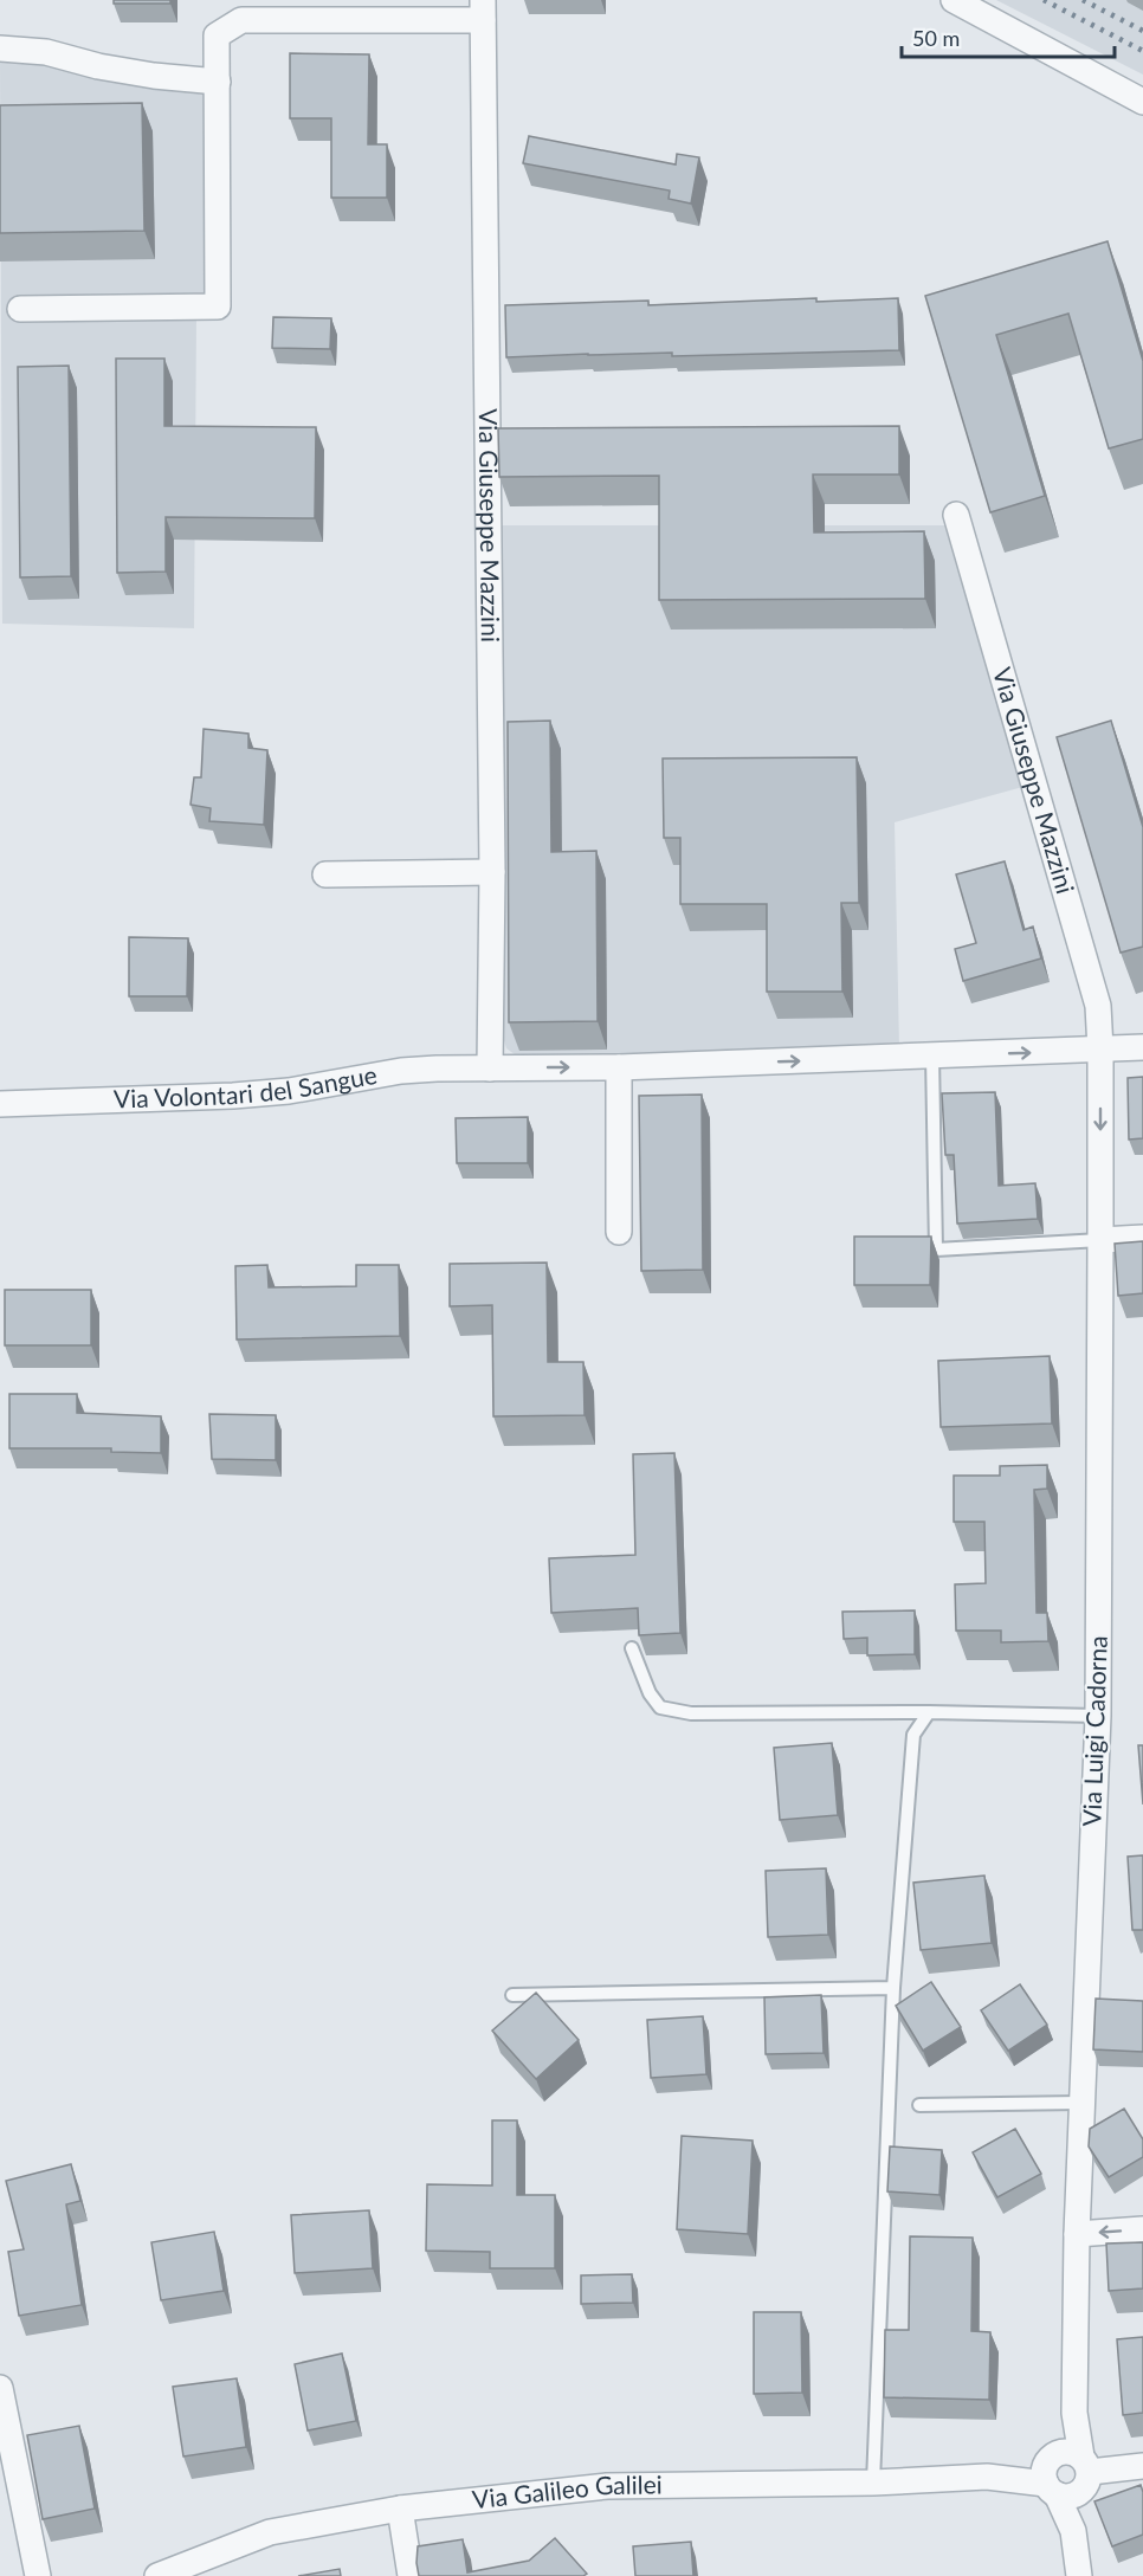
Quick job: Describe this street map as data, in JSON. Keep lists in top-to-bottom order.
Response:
{
  "streets": {
    "street": [
      "Via Giuseppe Mazzini",
      "Via Volontari del Sangue",
      "Via Luigi Cadorna",
      "Via Galileo Galilei"
    ]
  },
  "crossings": [
    ["Via Giuseppe Mazzini", "Via Volontari del Sangue"],
    ["Via Giuseppe Mazzini", "Via Luigi Cadorna"],
    ["Via Luigi Cadorna", "Via Galileo Galilei"]
  ],
  "scale_bar": "50 m"
}
